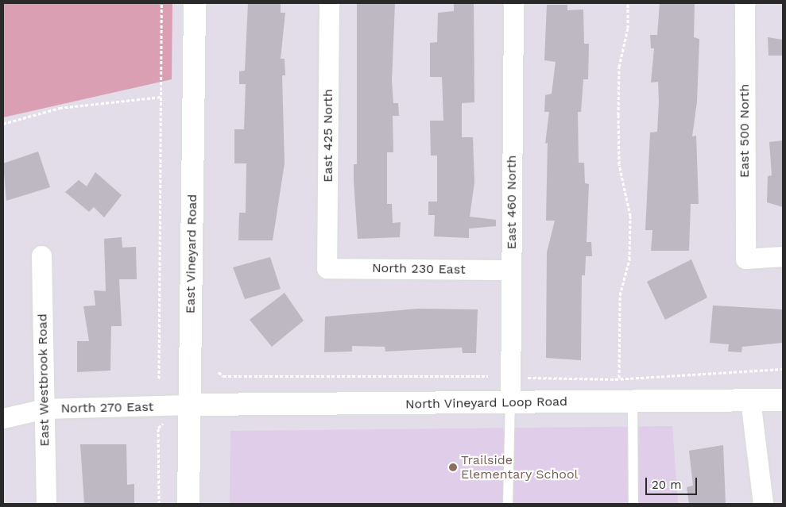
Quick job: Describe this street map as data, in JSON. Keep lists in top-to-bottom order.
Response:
{
  "streets": {
    "street": [
      "East 500 North",
      "East 425 North",
      "East 460 North",
      "East Vineyard Road",
      "North 230 East",
      "East Westbrook Road",
      "North Vineyard Loop Road",
      "North 270 East"
    ]
  },
  "crossings": [
    ["East 425 North", "North 230 East"],
    ["East 460 North", "North 230 East"],
    ["East 460 North", "North Vineyard Loop Road"],
    ["East Vineyard Road", "North Vineyard Loop Road"],
    ["East Vineyard Road", "North 270 East"],
    ["East Westbrook Road", "North 270 East"],
    ["North Vineyard Loop Road", "North 270 East"]
  ],
  "places": ["Trailside Elementary School"],
  "scale_bar": "20 m"
}
